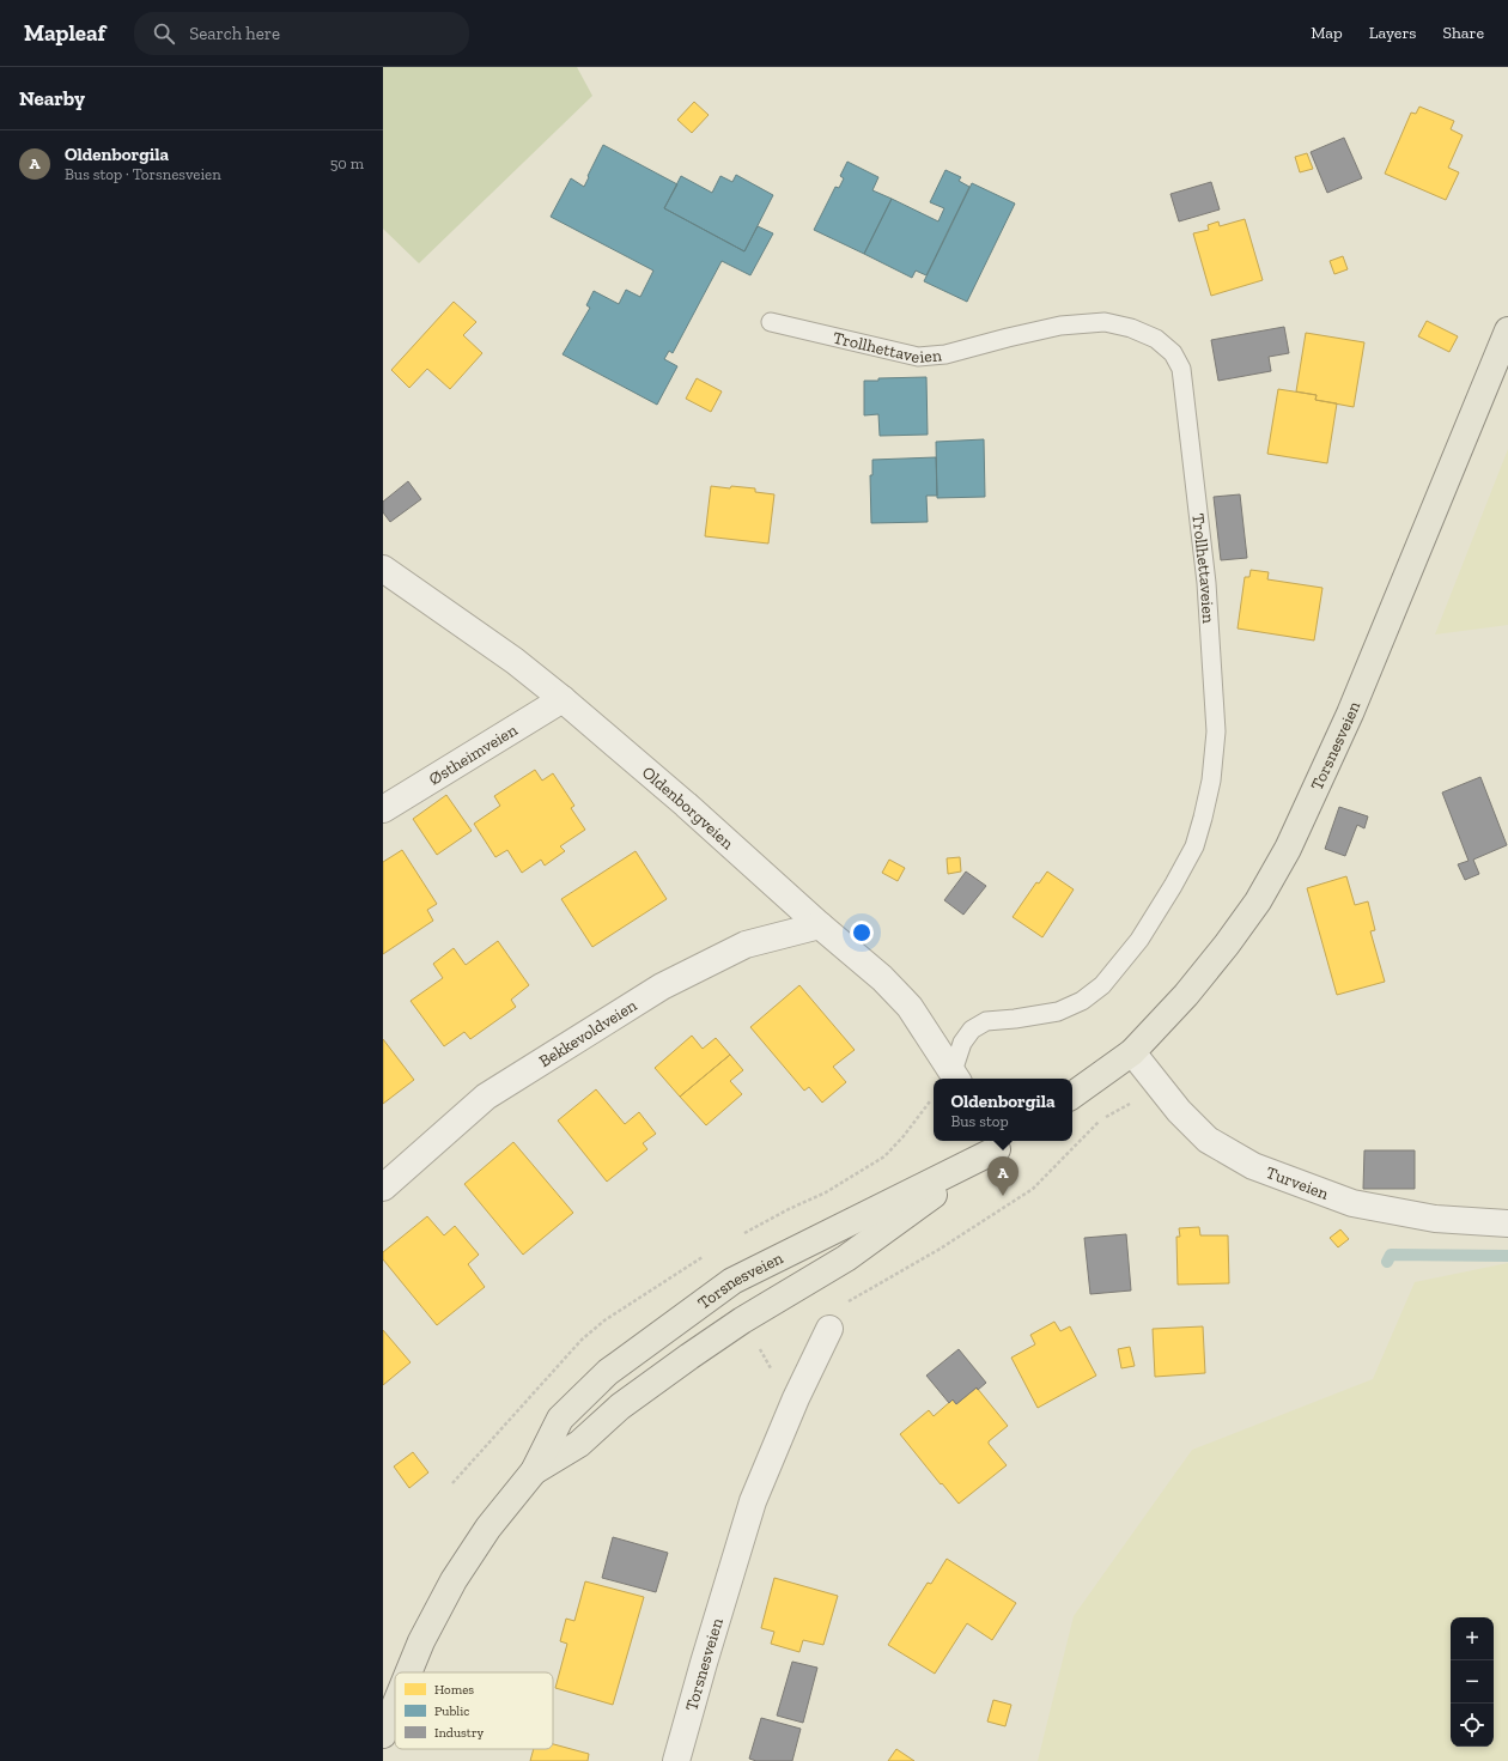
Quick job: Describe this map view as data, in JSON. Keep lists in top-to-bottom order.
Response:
{
  "streets": {
    "main road": ["Torsnesveien"],
    "street": [
      "Østheimveien",
      "Oldenborgveien",
      "Bekkevoldveien",
      "Turveien"
    ],
    "lane": ["Trollhettaveien"]
  },
  "crossings": [
    ["Trollhettaveien", "Oldenborgveien"],
    ["Torsnesveien", "Turveien"],
    ["Østheimveien", "Oldenborgveien"],
    ["Oldenborgveien", "Bekkevoldveien"]
  ],
  "legend": ["Homes", "Public", "Industry"],
  "page": {
    "header": "Mapleaf",
    "search": "Search here",
    "nav": ["Map", "Layers", "Share"],
    "heading": "Nearby",
    "list": [
      {
        "mark": "A",
        "name": "Oldenborgila",
        "note": "Bus stop · Torsnesveien",
        "value": "50 m"
      }
    ],
    "popup": ["Oldenborgila", "Bus stop"],
    "pins": "A",
    "map_buttons": ["+", "−"]
  }
}
